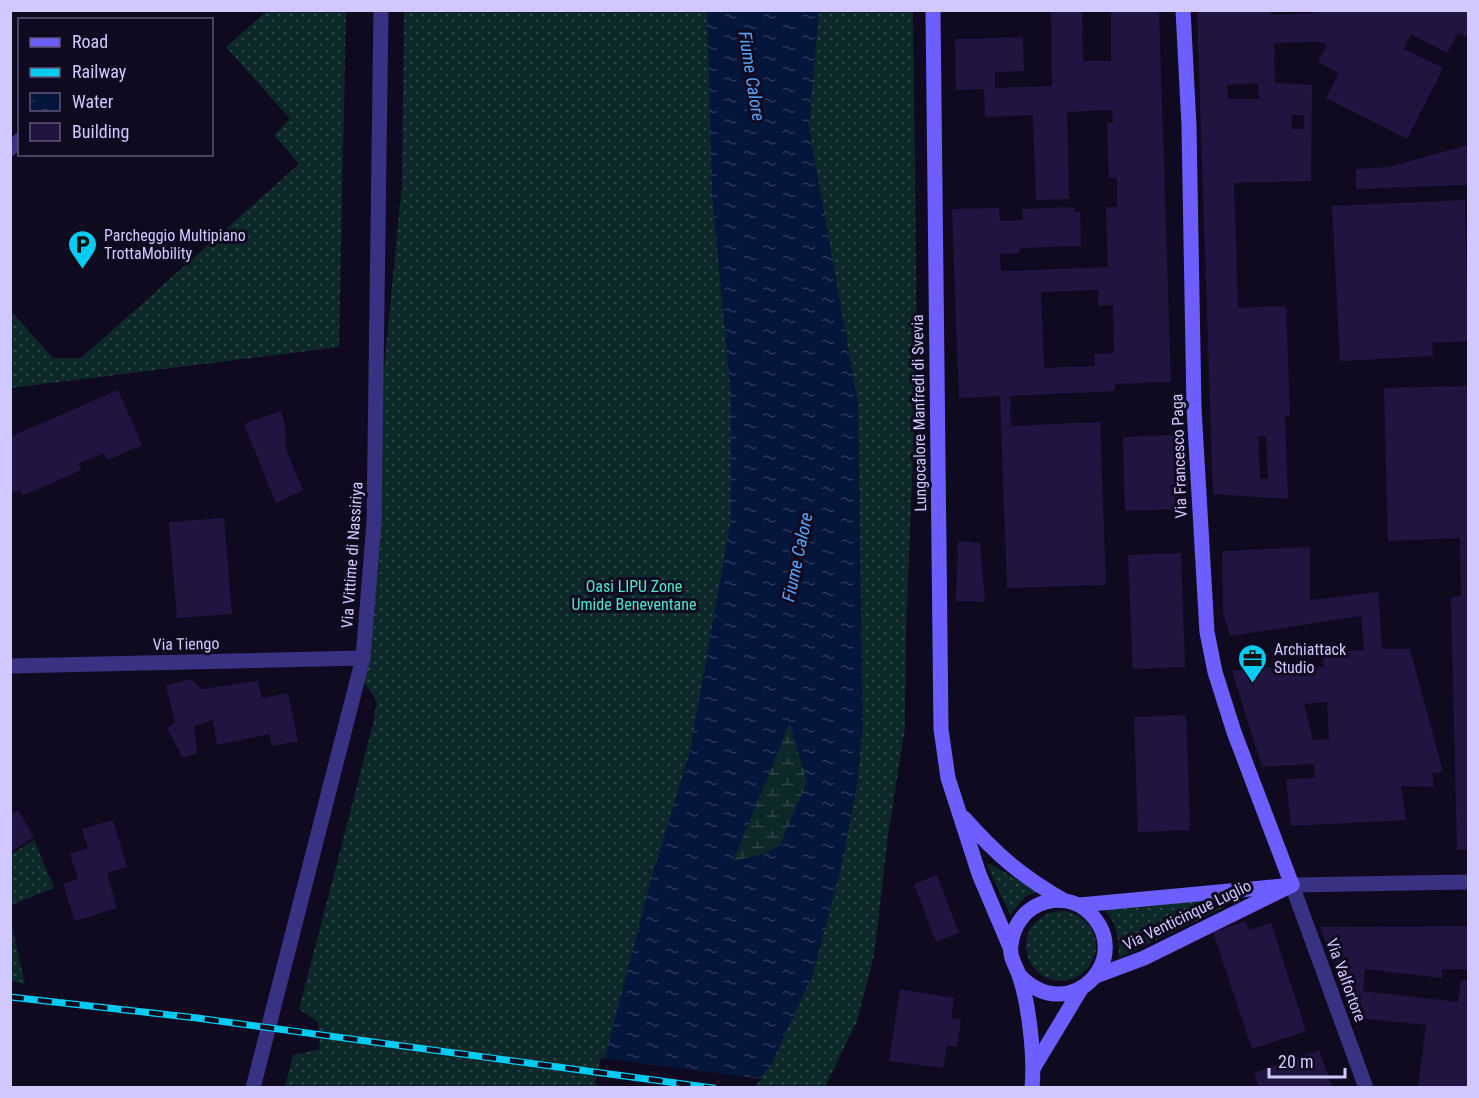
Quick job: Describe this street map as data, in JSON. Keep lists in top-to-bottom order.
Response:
{
  "streets": {
    "street": [
      "Lungocalore Manfredi di Svevia",
      "Via Francesco Paga",
      "Via Vittime di Nassiriya",
      "Via Tiengo",
      "Via Venticinque Luglio",
      "Via Valfortore"
    ]
  },
  "crossings": [
    ["Lungocalore Manfredi di Svevia", "Via Venticinque Luglio"],
    ["Via Francesco Paga", "Via Venticinque Luglio"],
    ["Via Francesco Paga", "Via Valfortore"],
    ["Via Vittime di Nassiriya", "Via Tiengo"],
    ["Via Venticinque Luglio", "Via Valfortore"]
  ],
  "water": ["Fiume Calore"],
  "parks": ["Oasi LIPU Zone Umide Beneventane"],
  "places": {
    "parking": ["Parcheggio Multipiano TrottaMobility"],
    "office": ["Archiattack Studio"]
  },
  "legend": [
    "Road",
    "Railway",
    "Water",
    "Building"
  ],
  "scale_bar": "20 m"
}
